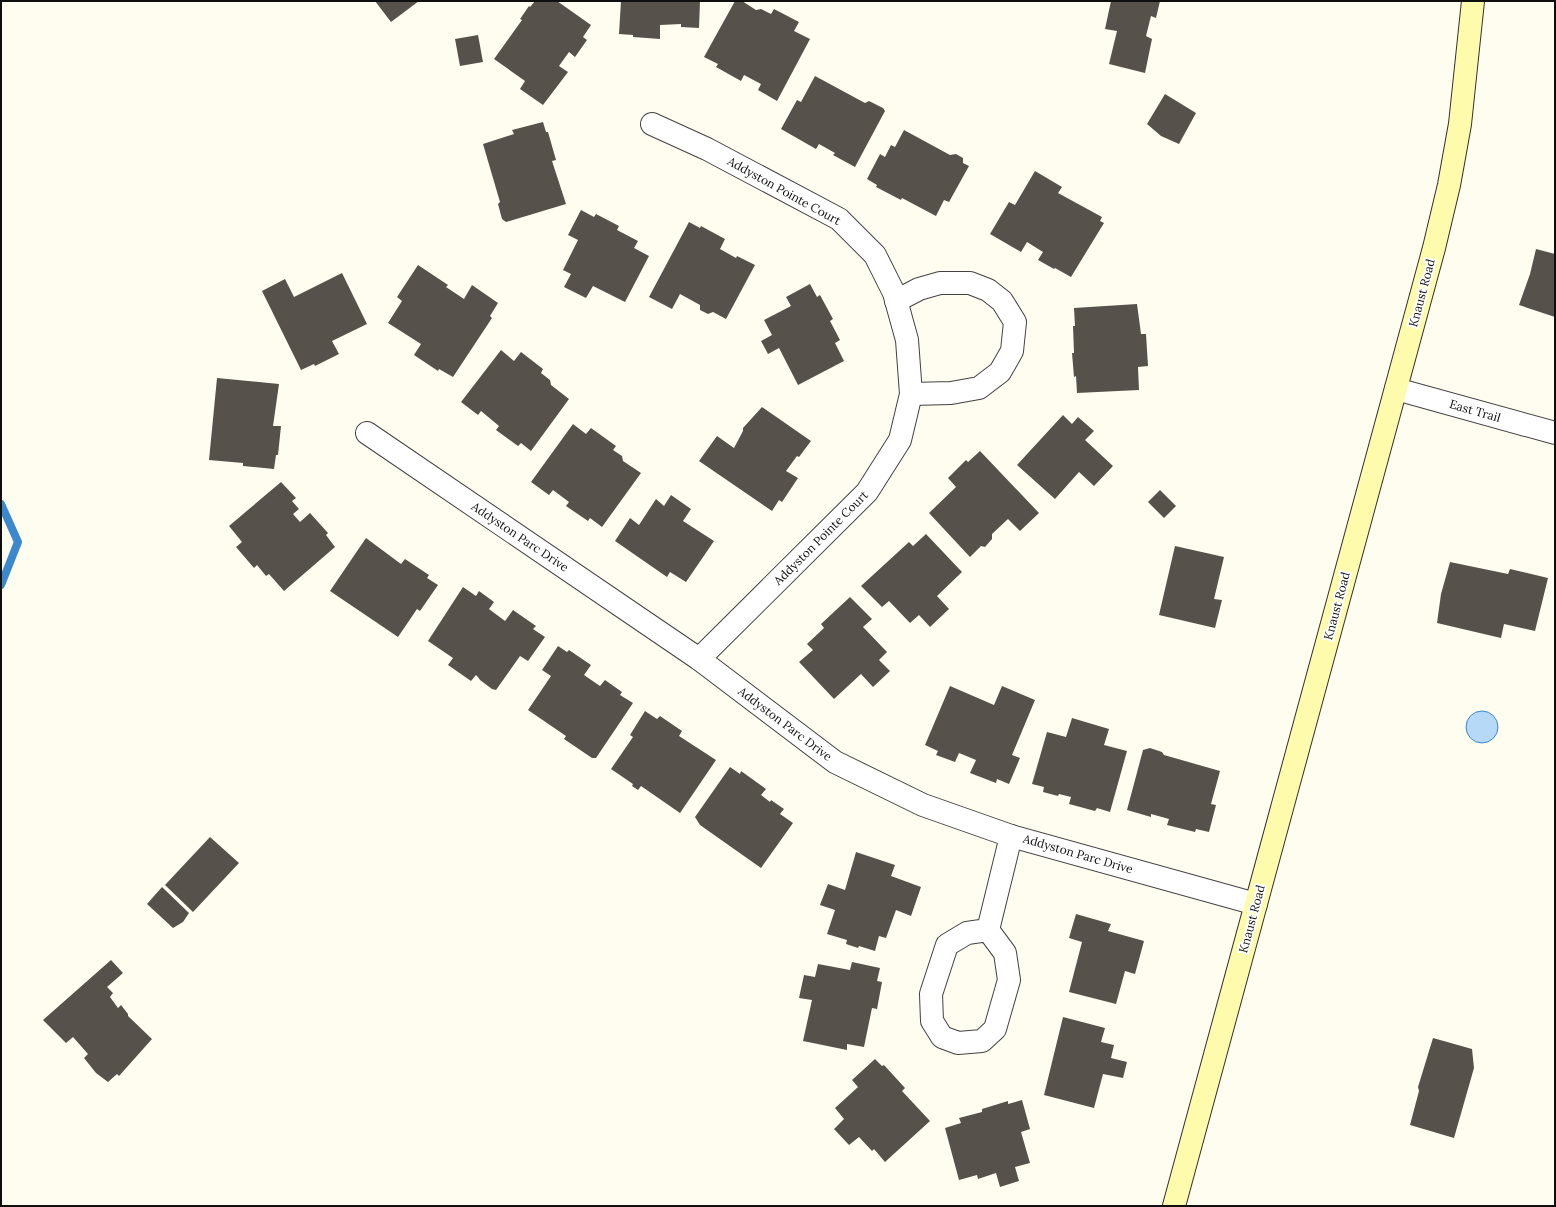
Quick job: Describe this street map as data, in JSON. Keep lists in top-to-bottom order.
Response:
{
  "streets": {
    "main road": ["Knaust Road"],
    "street": ["Addyston Pointe Court", "East Trail", "Addyston Parc Drive"]
  },
  "crossings": [
    ["Addyston Pointe Court", "Addyston Parc Drive"],
    ["Knaust Road", "East Trail"],
    ["Knaust Road", "Addyston Parc Drive"]
  ]
}
